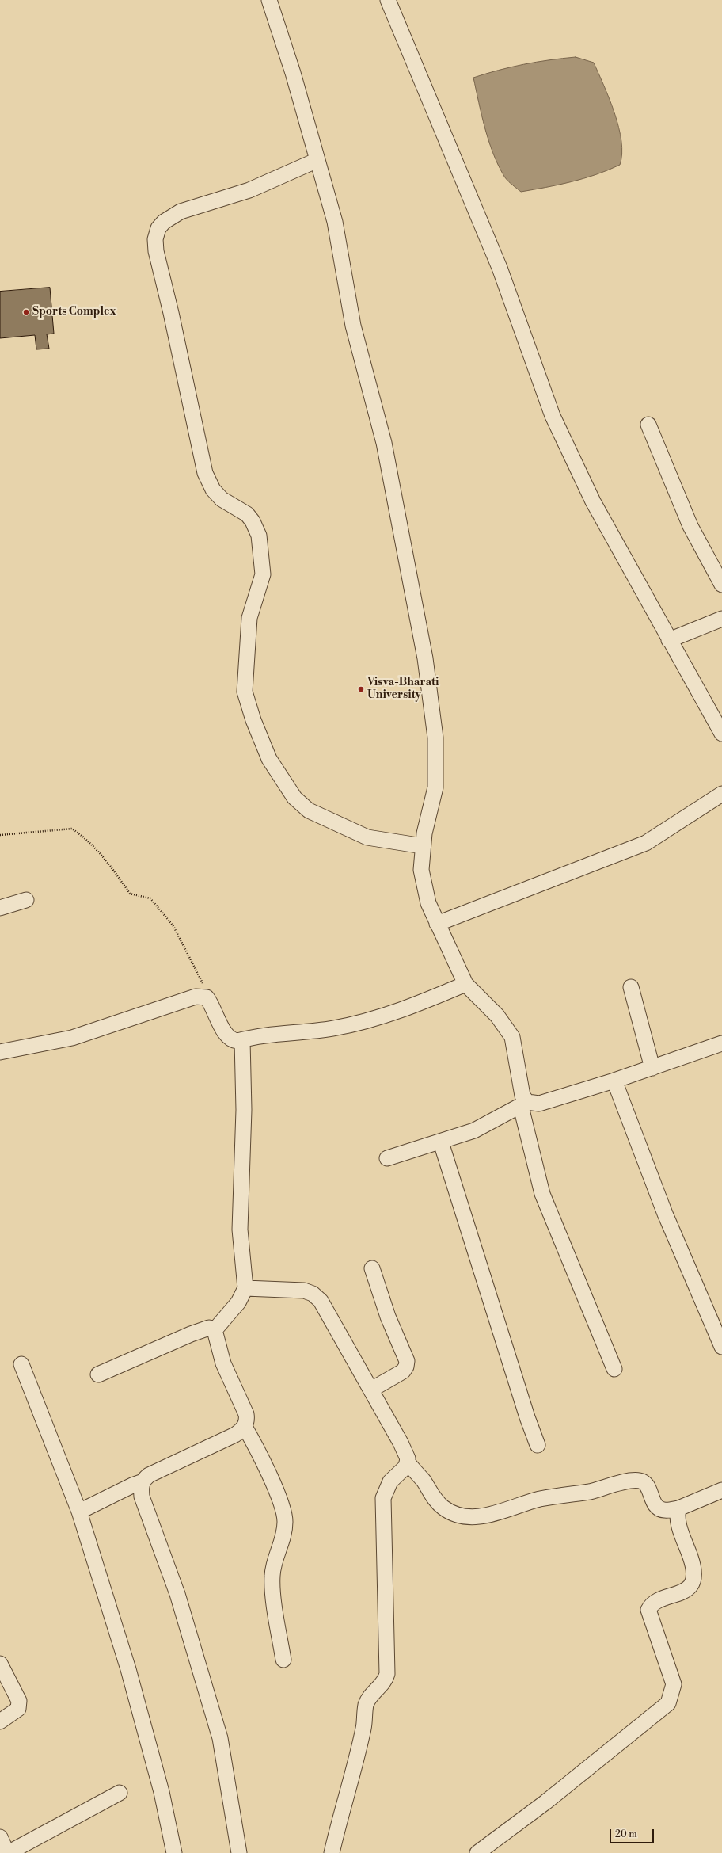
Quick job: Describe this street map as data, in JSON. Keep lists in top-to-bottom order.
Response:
{
  "places": ["Sports Complex", "Visva-Bharati University"],
  "scale_bar": "20 m"
}
